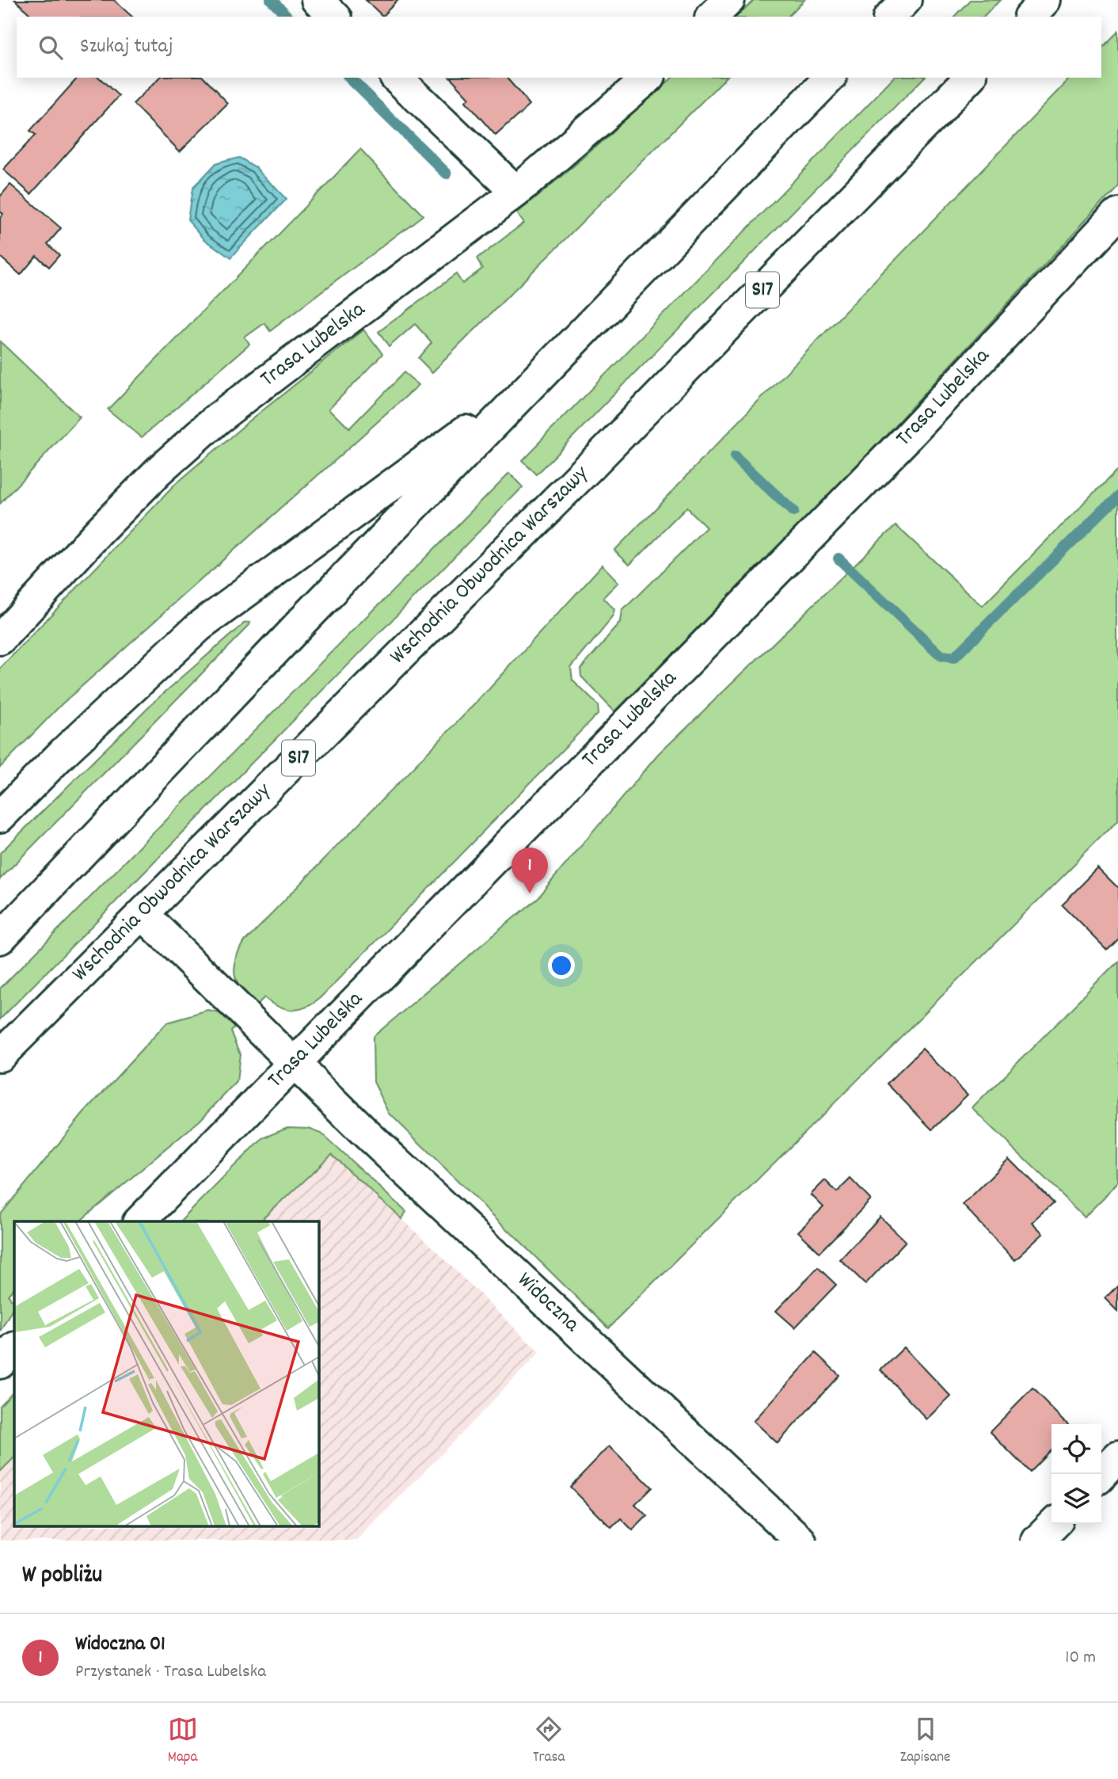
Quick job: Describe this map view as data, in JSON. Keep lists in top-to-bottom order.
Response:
{
  "streets": {
    "main road": [
      "S17",
      "Trasa Lubelska",
      "Wschodnia Obwodnica Warszawy",
      "Widoczna"
    ]
  },
  "crossings": [
    ["Trasa Lubelska", "Widoczna"],
    ["Wschodnia Obwodnica Warszawy", "Widoczna"]
  ],
  "page": {
    "search": "Szukaj tutaj",
    "pins": "1",
    "heading": "W pobliżu",
    "list": [
      {
        "mark": "1",
        "name": "Widoczna 01",
        "note": "Przystanek · Trasa Lubelska",
        "value": "10 m"
      }
    ],
    "nav": ["Mapa", "Trasa", "Zapisane"]
  }
}
